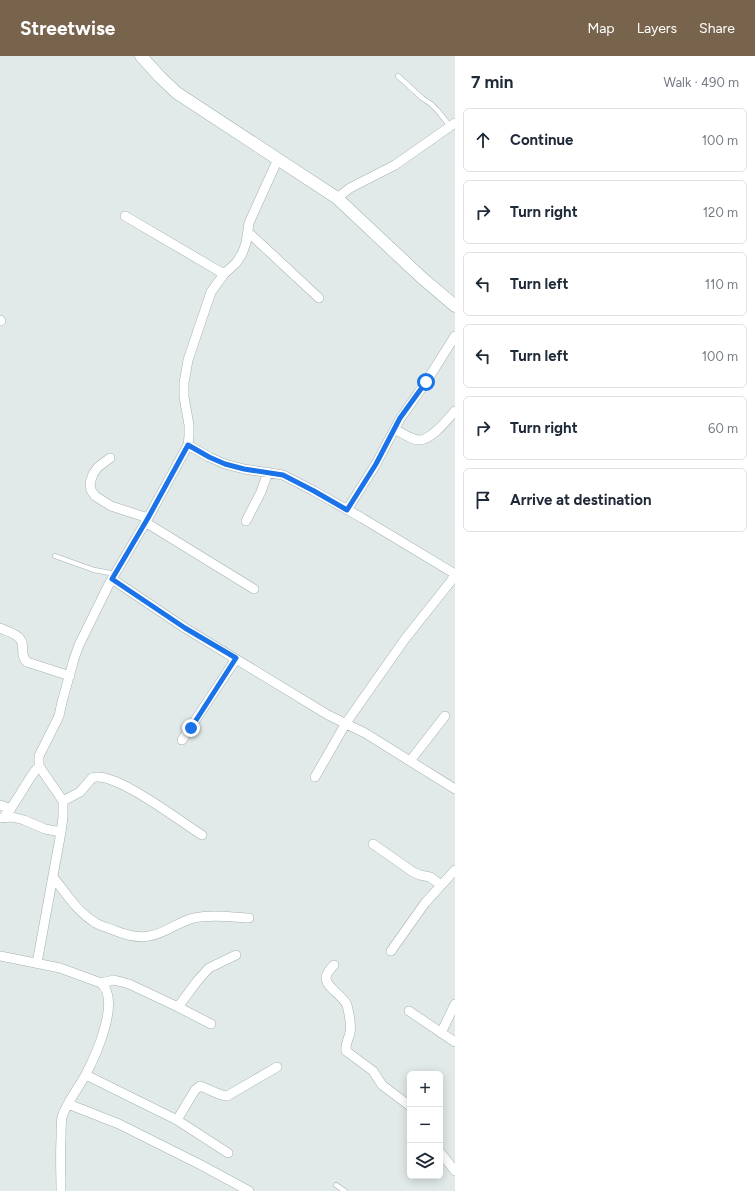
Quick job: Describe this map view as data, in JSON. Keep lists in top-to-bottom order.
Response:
{
  "page": {
    "header": "Streetwise",
    "nav": ["Map", "Layers", "Share"],
    "heading": ["7 min", "Walk · 490 m"],
    "list": [
      ["Continue", "100 m"],
      ["Turn right", "120 m"],
      ["Turn left", "110 m"],
      ["Turn left", "100 m"],
      ["Turn right", "60 m"],
      "Arrive at destination"
    ],
    "map_buttons": ["+", "−"]
  }
}
